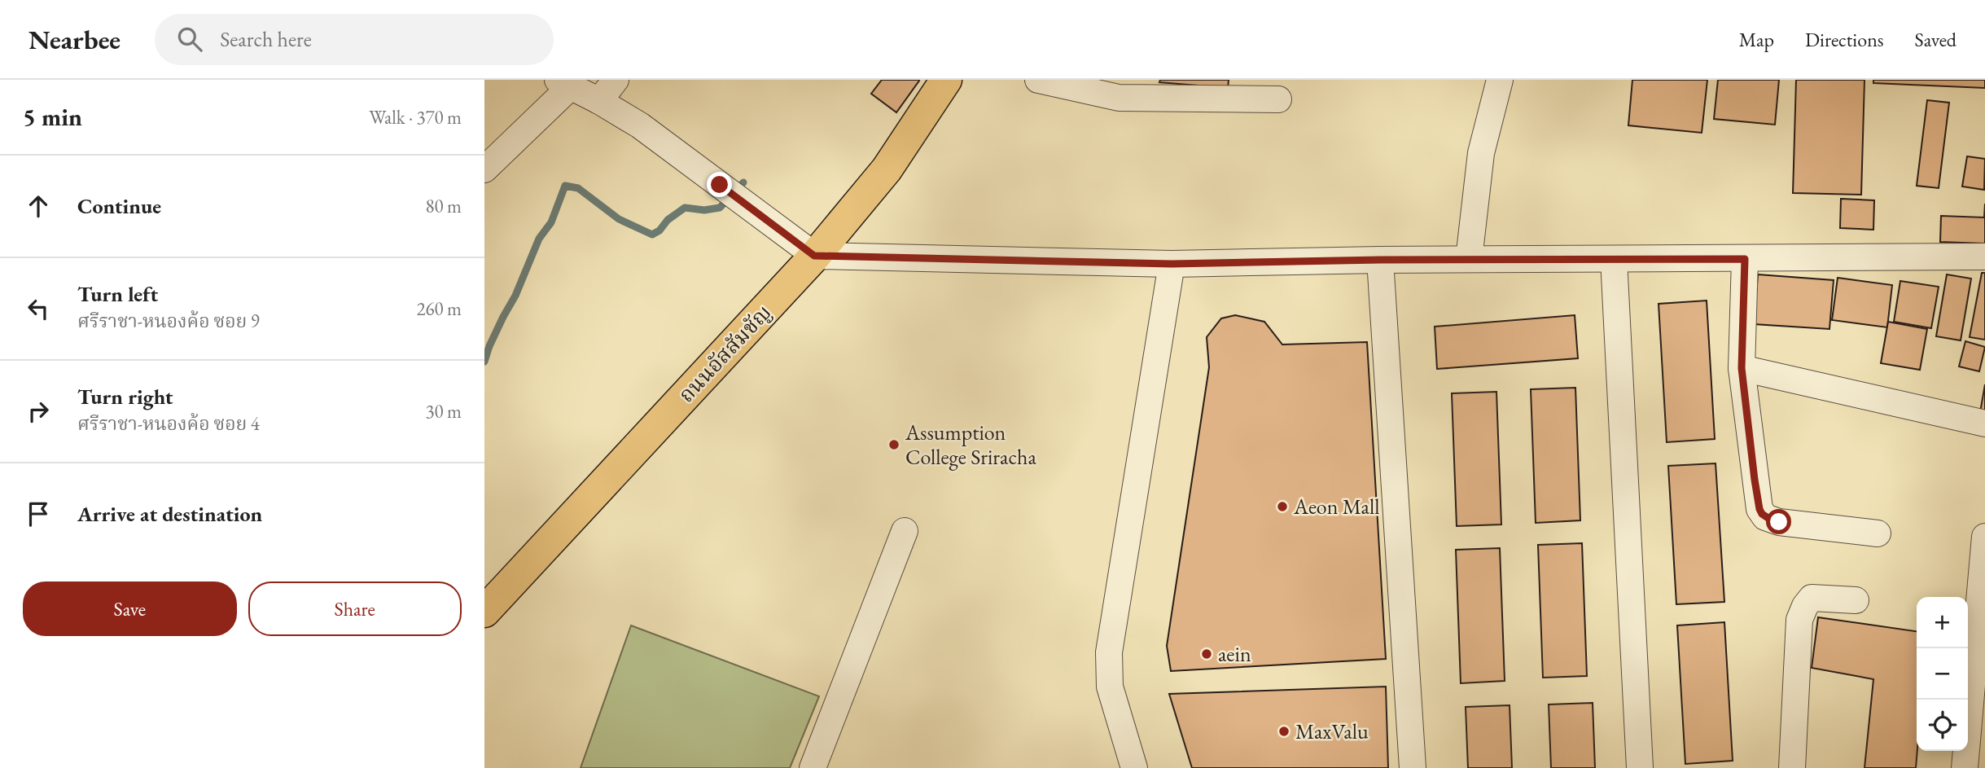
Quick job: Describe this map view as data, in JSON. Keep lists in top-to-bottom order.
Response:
{
  "streets": {
    "main road": ["ถนนอัสสัมชัญ"]
  },
  "places": [
    "Assumption College Sriracha",
    "Aeon Mall",
    "aein",
    "MaxValu"
  ],
  "page": {
    "header": "Nearbee",
    "search": "Search here",
    "nav": ["Map", "Directions", "Saved"],
    "heading": ["5 min", "Walk · 370 m"],
    "list": [
      ["Continue", "80 m"],
      ["Turn left", "ศรีราชา-หนองค้อ ซอย 9", "260 m"],
      ["Turn right", "ศรีราชา-หนองค้อ ซอย 4", "30 m"],
      "Arrive at destination"
    ],
    "buttons": ["Save", "Share"],
    "map_buttons": ["+", "−"]
  }
}
